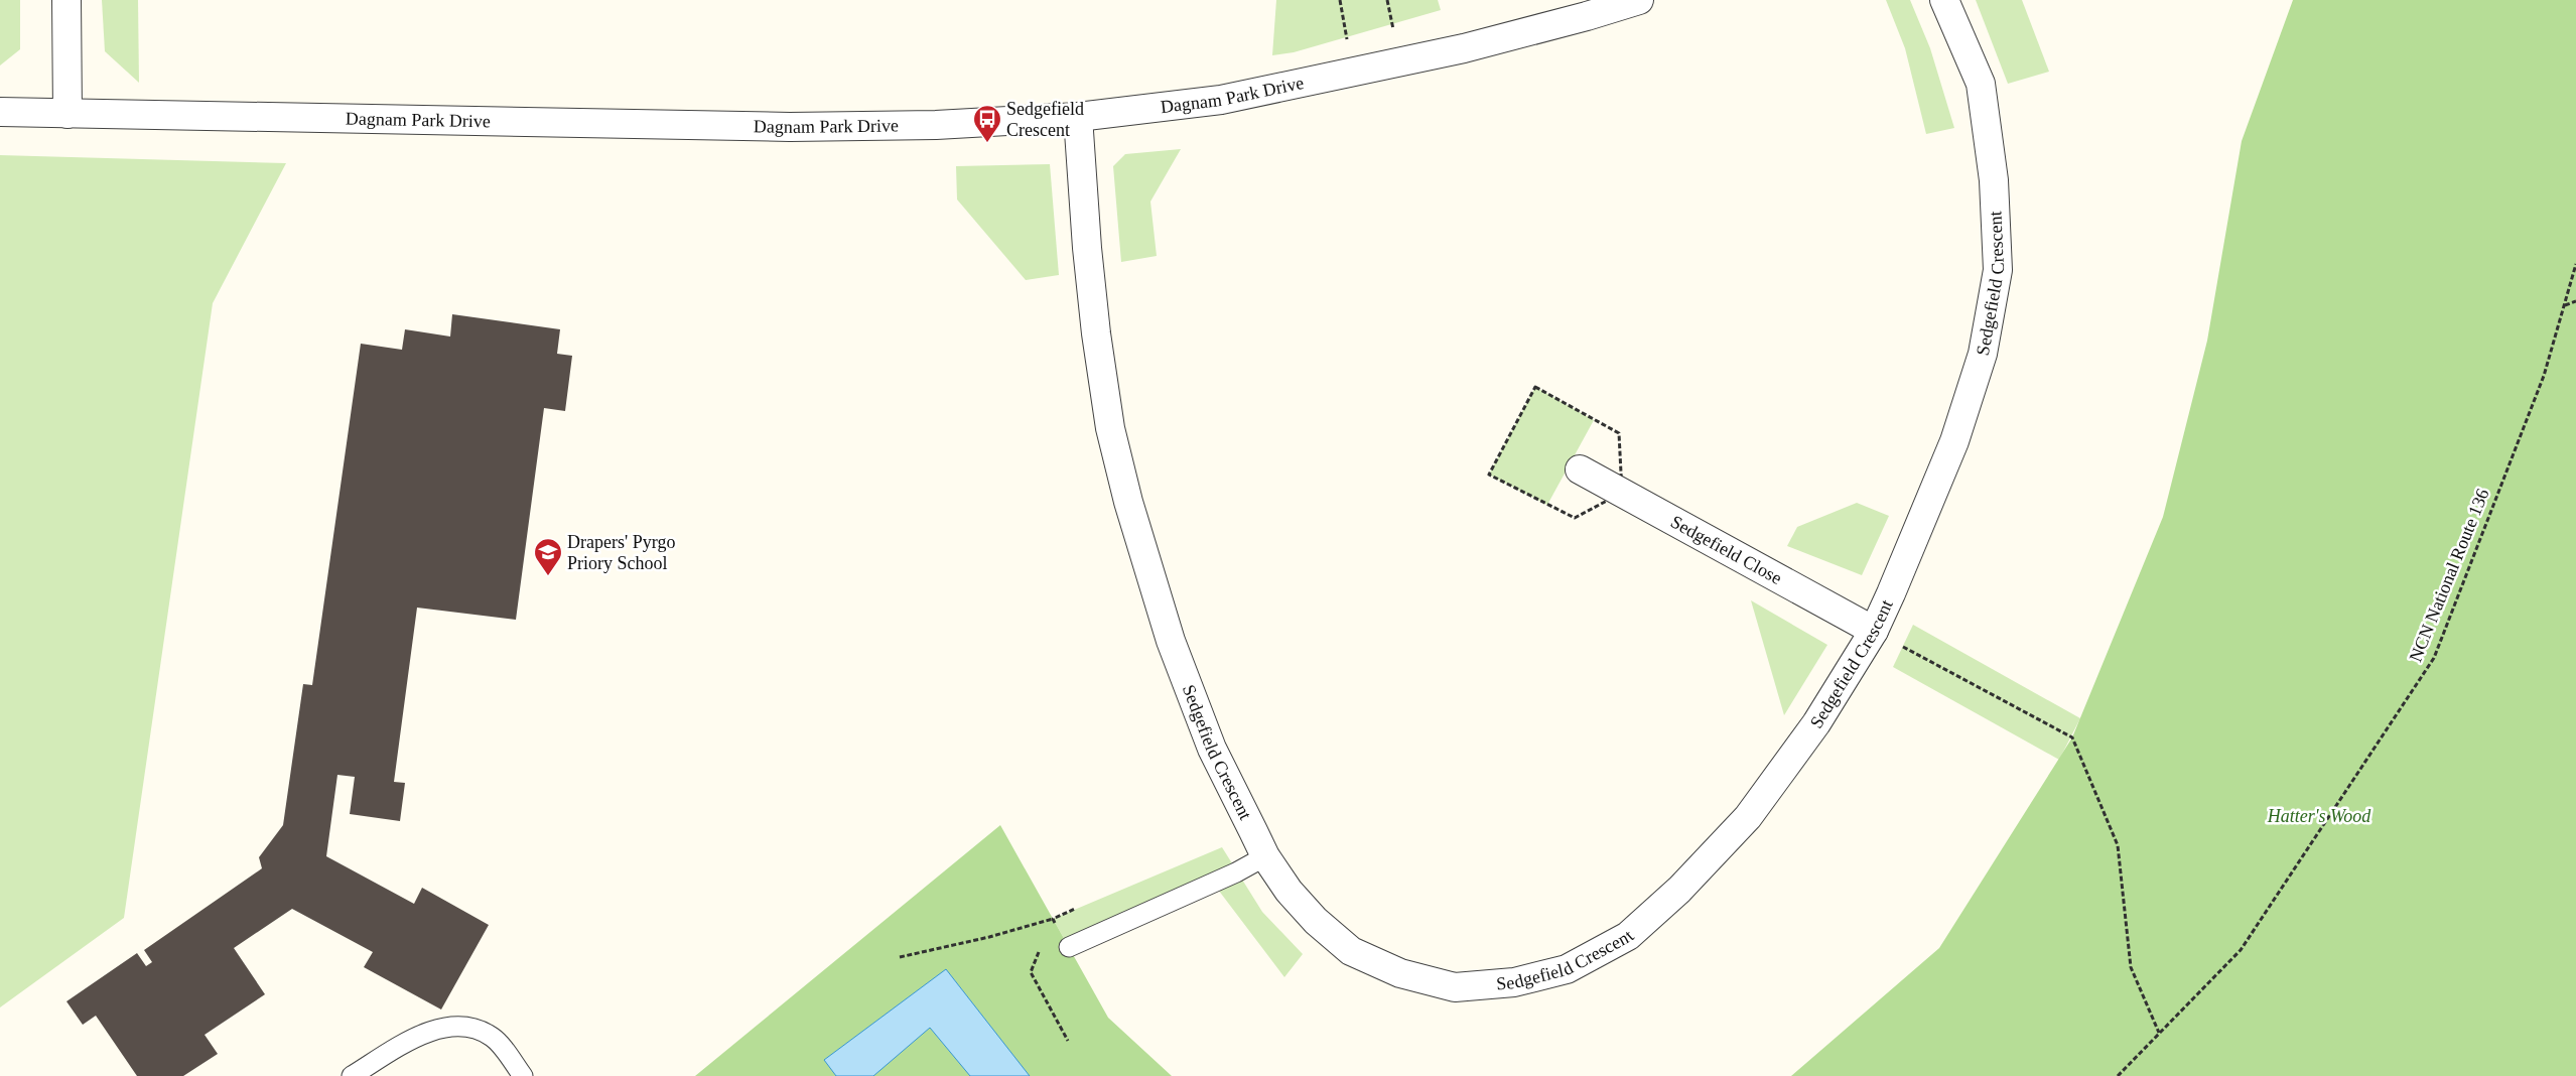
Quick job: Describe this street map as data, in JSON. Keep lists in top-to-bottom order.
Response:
{
  "streets": {
    "street": ["Dagnam Park Drive", "Sedgefield Crescent", "Sedgefield Close"],
    "path": ["NCN National Route 136"]
  },
  "crossings": [
    ["Dagnam Park Drive", "Sedgefield Crescent"],
    ["Sedgefield Crescent", "Sedgefield Close"]
  ],
  "parks": ["Hatter's Wood"],
  "places": {
    "bus stop": ["Sedgefield Crescent"],
    "school or university": ["Drapers' Pyrgo Priory School"]
  }
}
